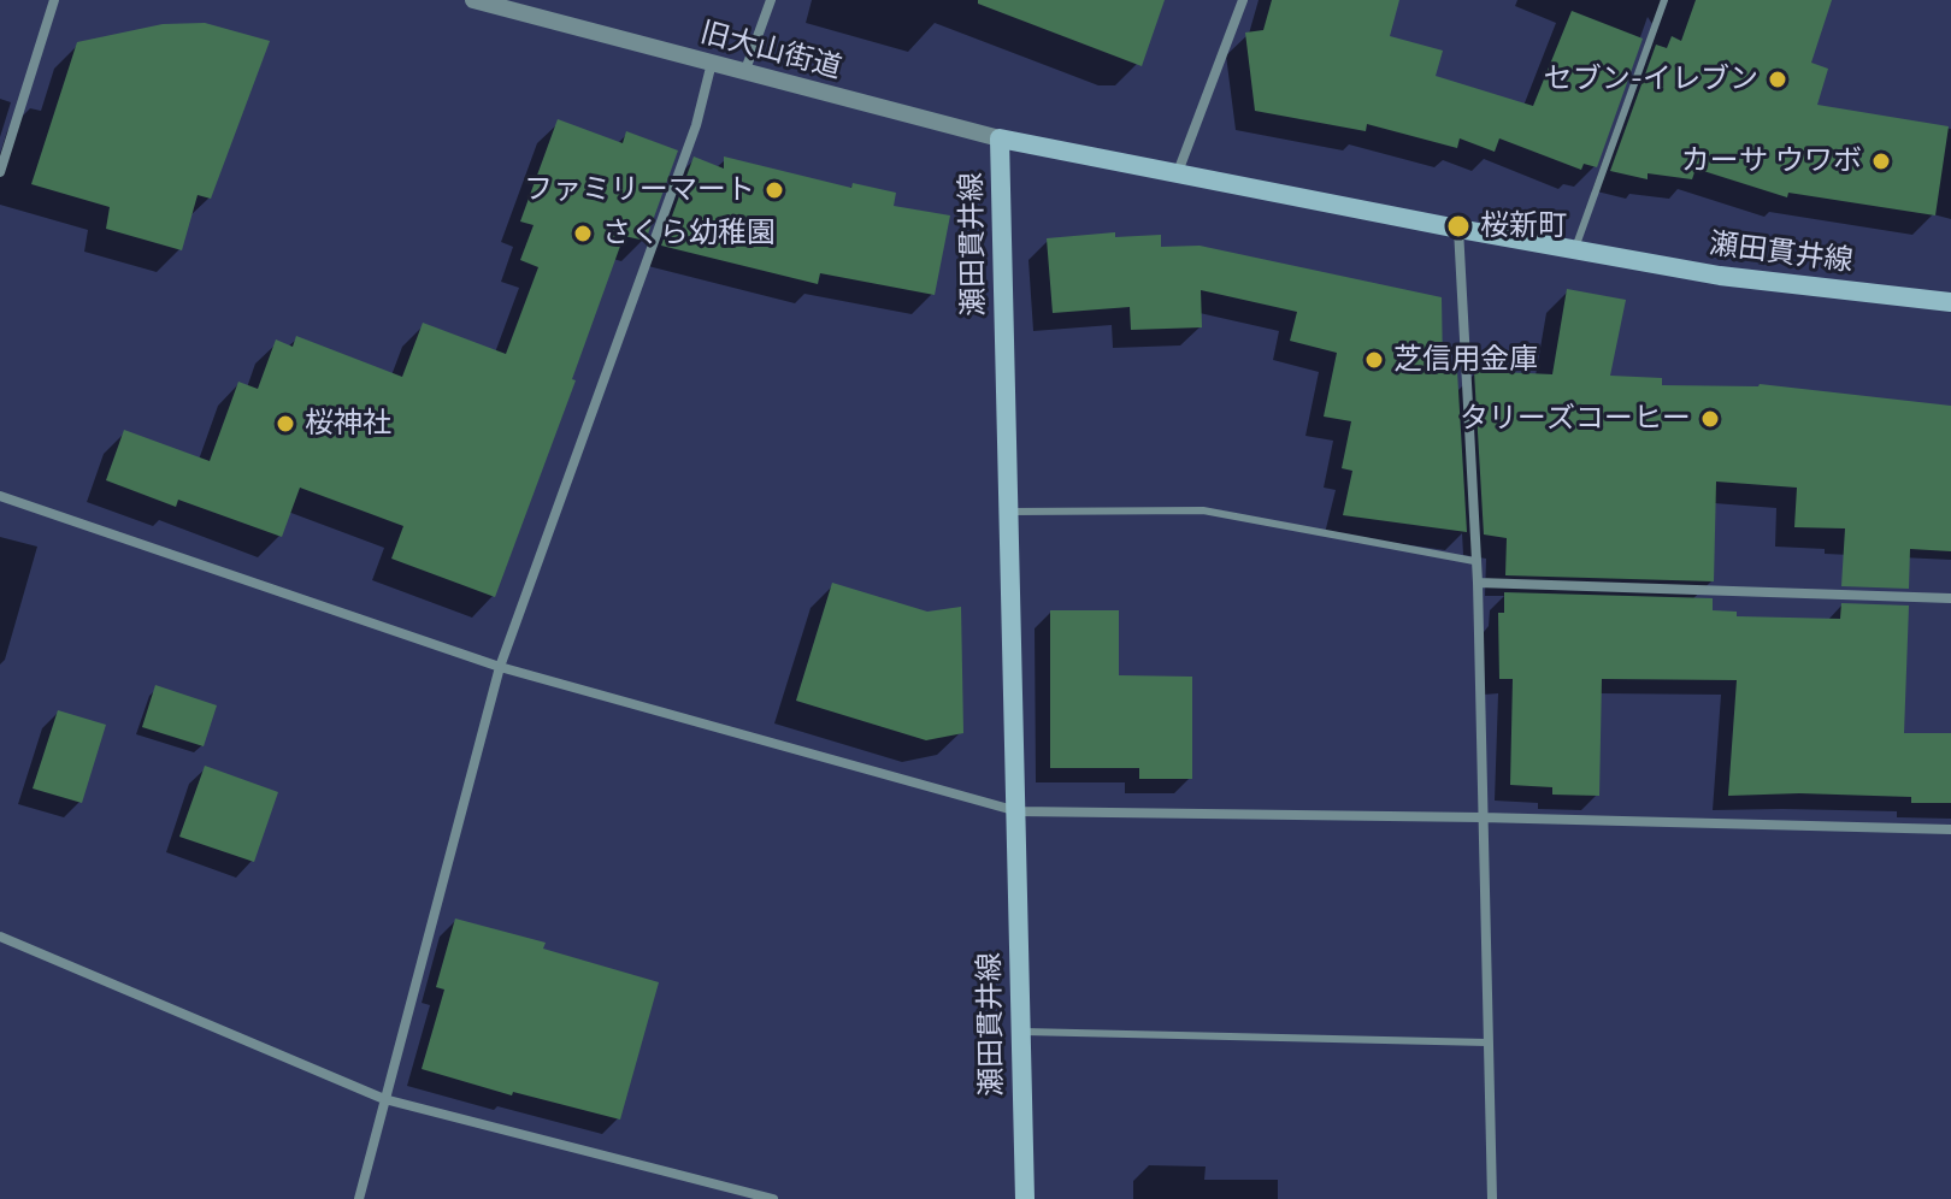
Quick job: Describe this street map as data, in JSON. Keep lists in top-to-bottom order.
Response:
{
  "streets": {
    "main road": ["瀬田貫井線"],
    "street": ["旧大山街道"]
  },
  "crossings": [
    ["旧大山街道", "瀬田貫井線"]
  ],
  "places": [
    "セブン-イレブン",
    "カーサ ウワボ",
    "ファミリーマート",
    "桜新町",
    "さくら幼稚園",
    "芝信用金庫",
    "タリーズコーヒー",
    "桜神社"
  ]
}
